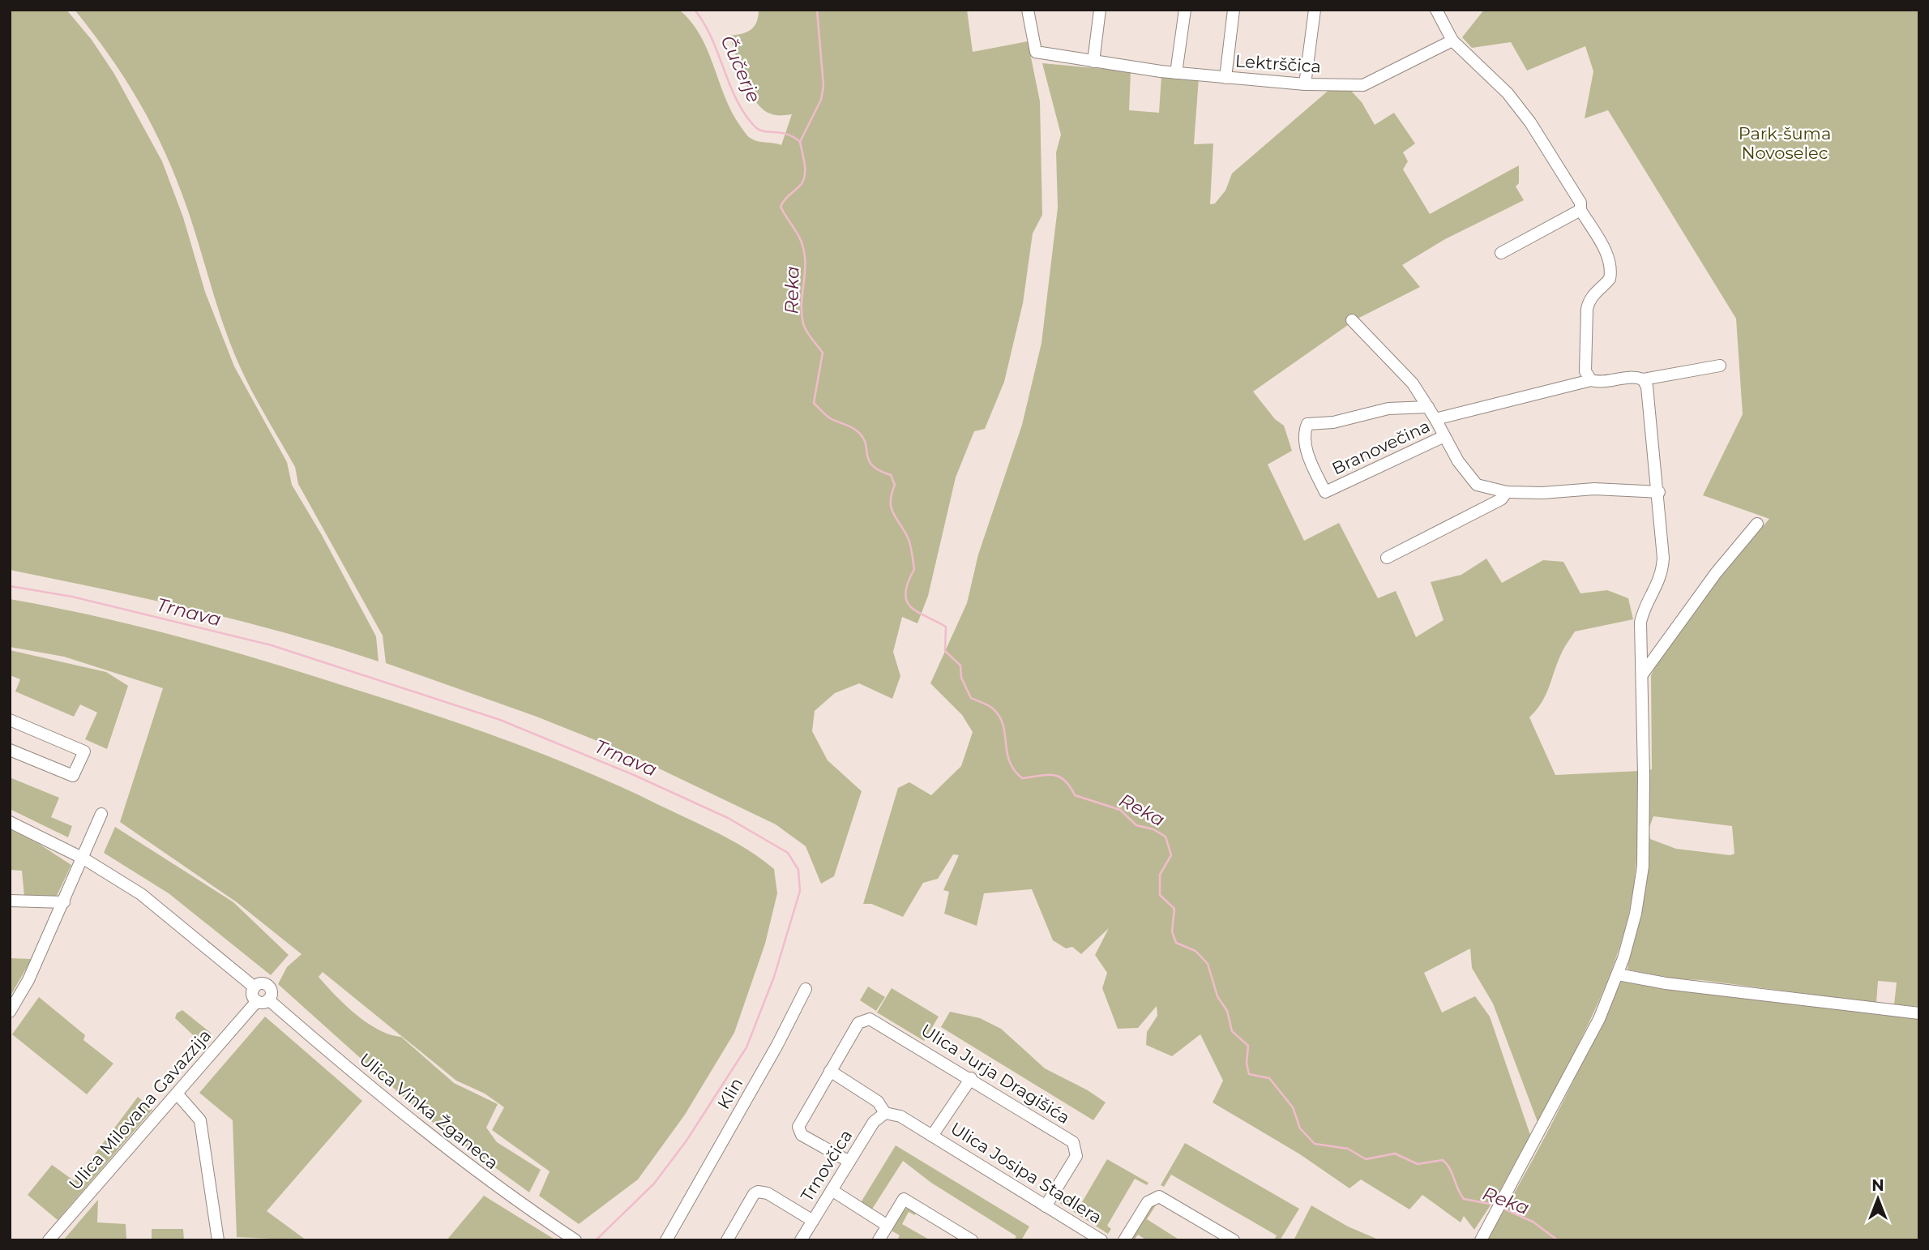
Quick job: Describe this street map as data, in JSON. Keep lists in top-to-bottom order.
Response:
{
  "streets": {
    "street": [
      "Lektrščica",
      "Branovečina",
      "Ulica Jurja Dragišića",
      "Klin",
      "Ulica Milovana Gavazzija",
      "Ulica Vinka Žganeca",
      "Trnovčica",
      "Ulica Josipa Stadlera"
    ]
  },
  "crossings": [
    ["Ulica Jurja Dragišića", "Ulica Josipa Stadlera"],
    ["Ulica Milovana Gavazzija", "Ulica Vinka Žganeca"],
    ["Trnovčica", "Ulica Josipa Stadlera"]
  ],
  "water": ["Čučerje", "Reka", "Trnava"],
  "parks": ["Park-šuma Novoselec"],
  "north": "top"
}
